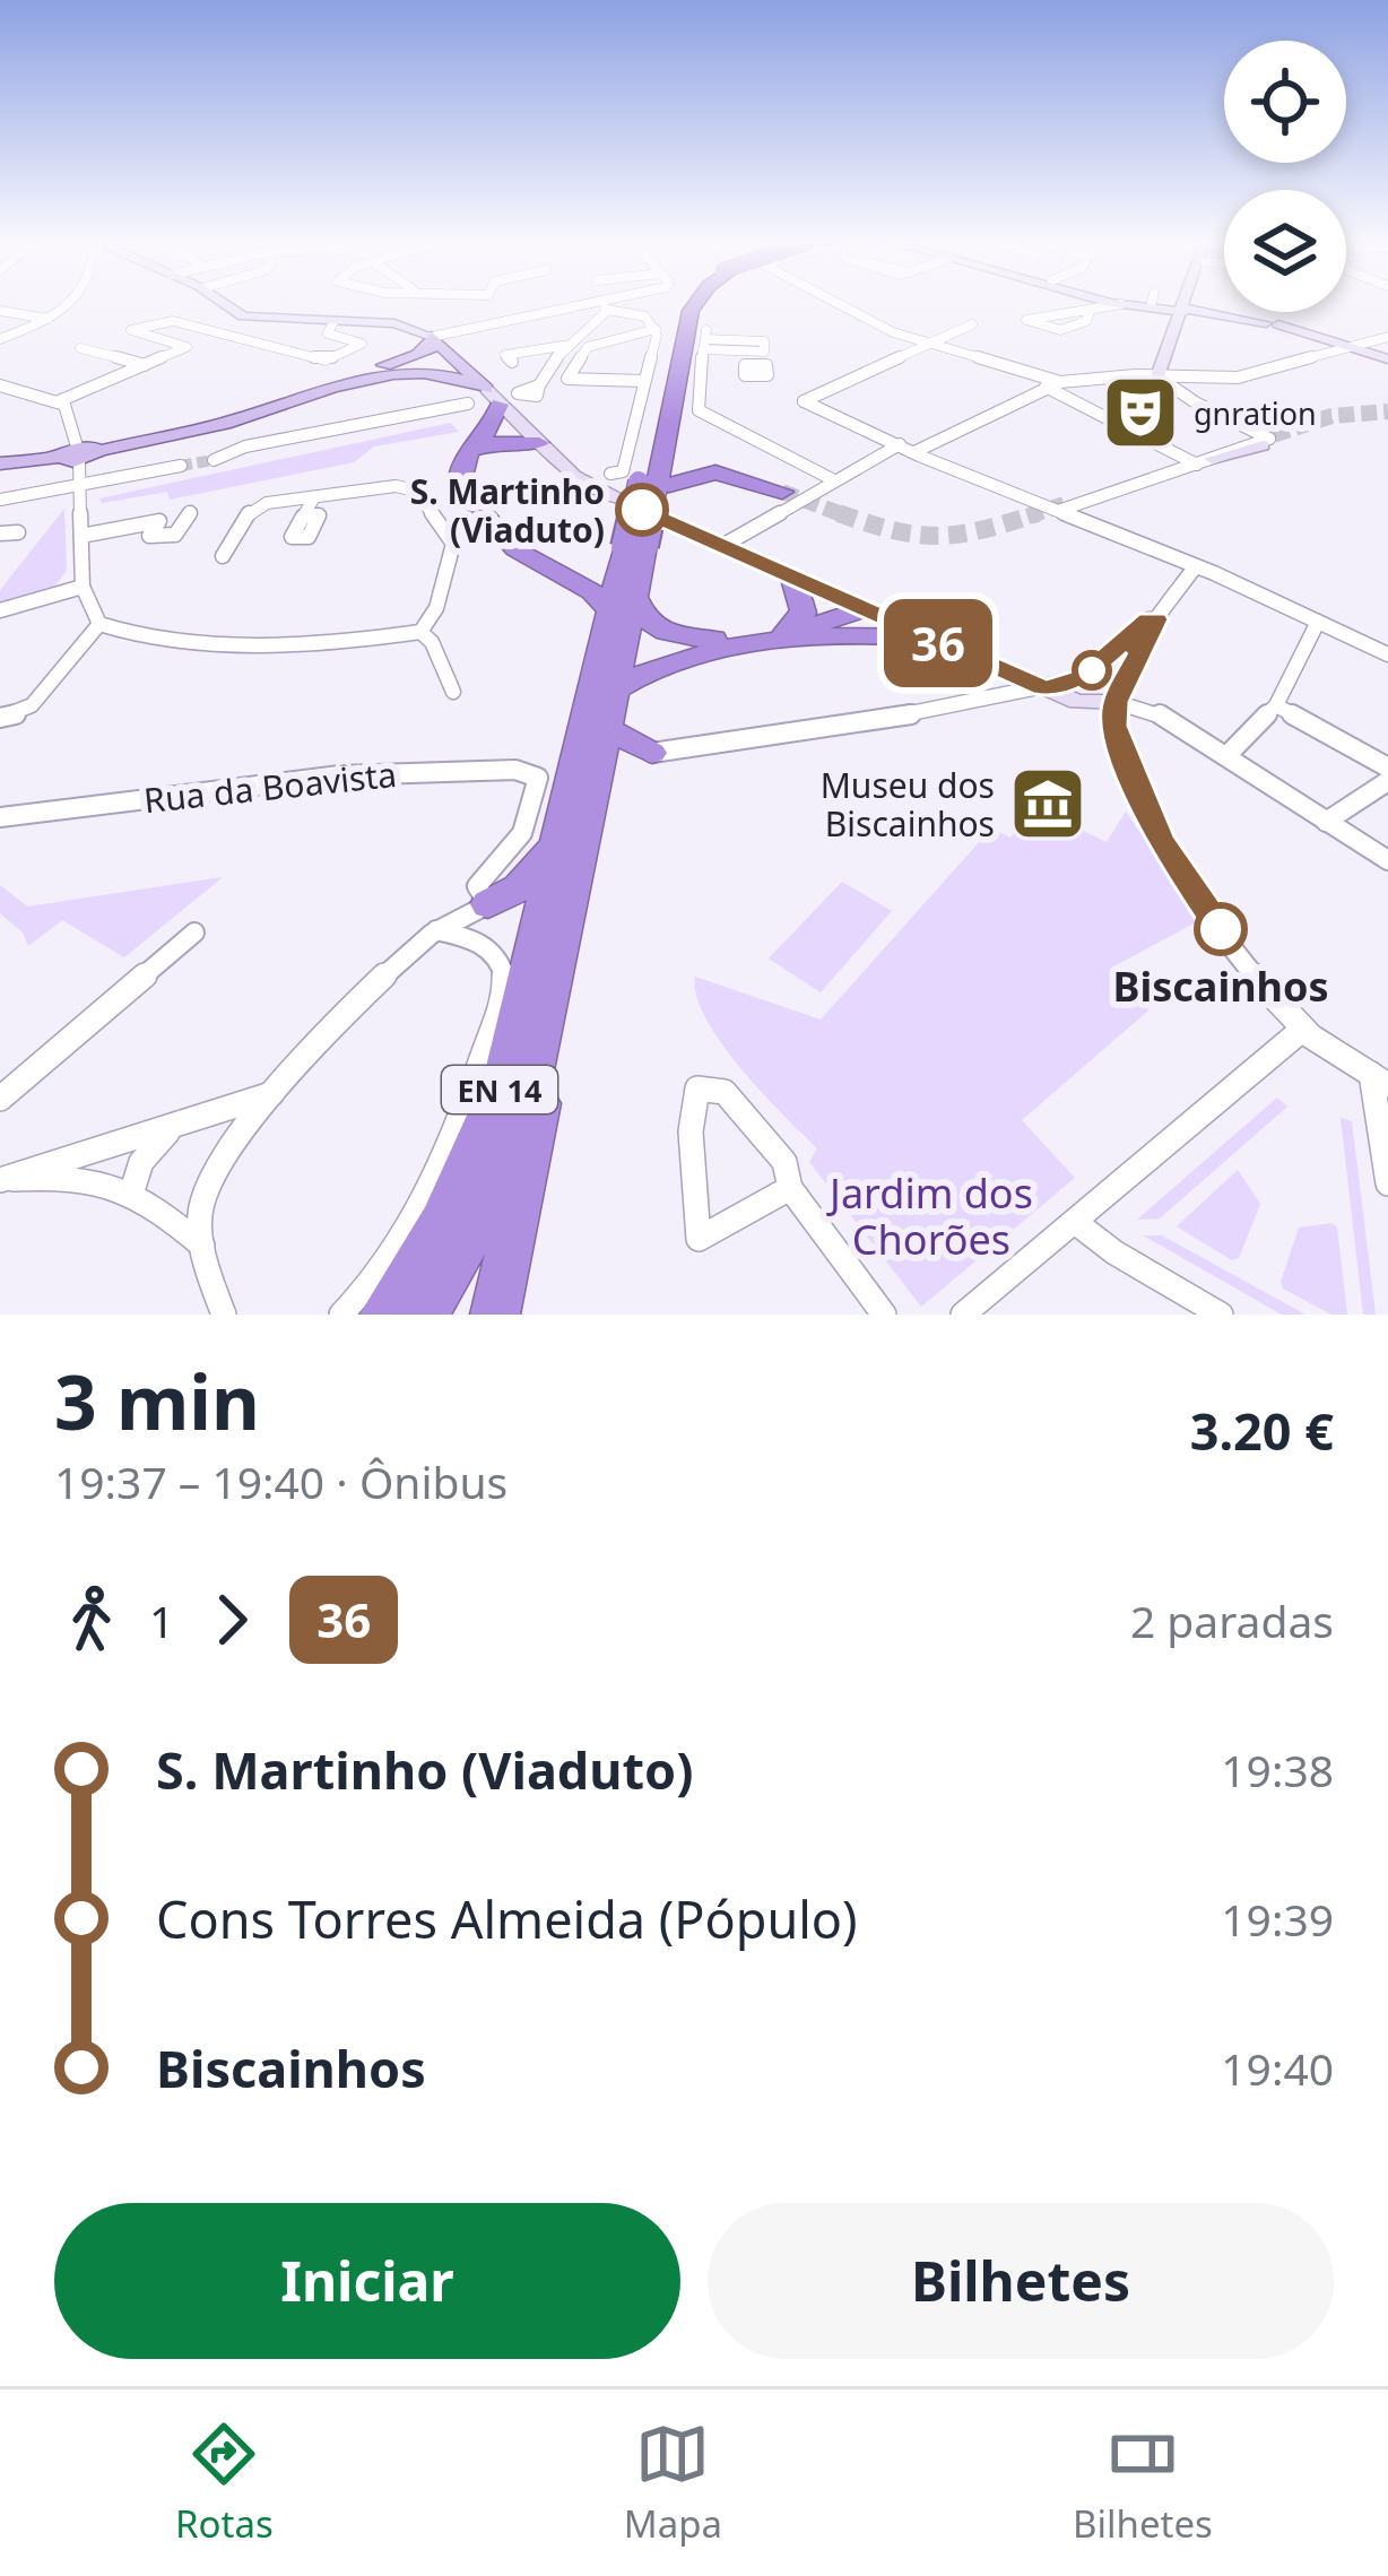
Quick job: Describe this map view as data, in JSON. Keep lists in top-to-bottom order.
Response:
{
  "streets": {
    "highway": ["EN 14"],
    "street": ["Rua da Boavista"]
  },
  "parks": ["Jardim dos Chorões"],
  "places": {
    "theatre": ["gnration"],
    "other": ["S. Martinho (Viaduto)", "Biscainhos"],
    "museum": ["Museu dos Biscainhos"]
  },
  "lines": ["bus line 36"],
  "page": {
    "on_map": "36",
    "heading": ["3 min", "19:37 – 19:40 · Ônibus", "3.20 €"],
    "legs": ["1", "36", "2 paradas"],
    "list": [
      {
        "name": "S. Martinho (Viaduto)",
        "value": "19:38"
      },
      {
        "name": "Cons Torres Almeida (Pópulo)",
        "value": "19:39"
      },
      {
        "name": "Biscainhos",
        "value": "19:40"
      }
    ],
    "buttons": ["Iniciar", "Bilhetes"],
    "tabs": ["Rotas", "Mapa", "Bilhetes"]
  }
}
